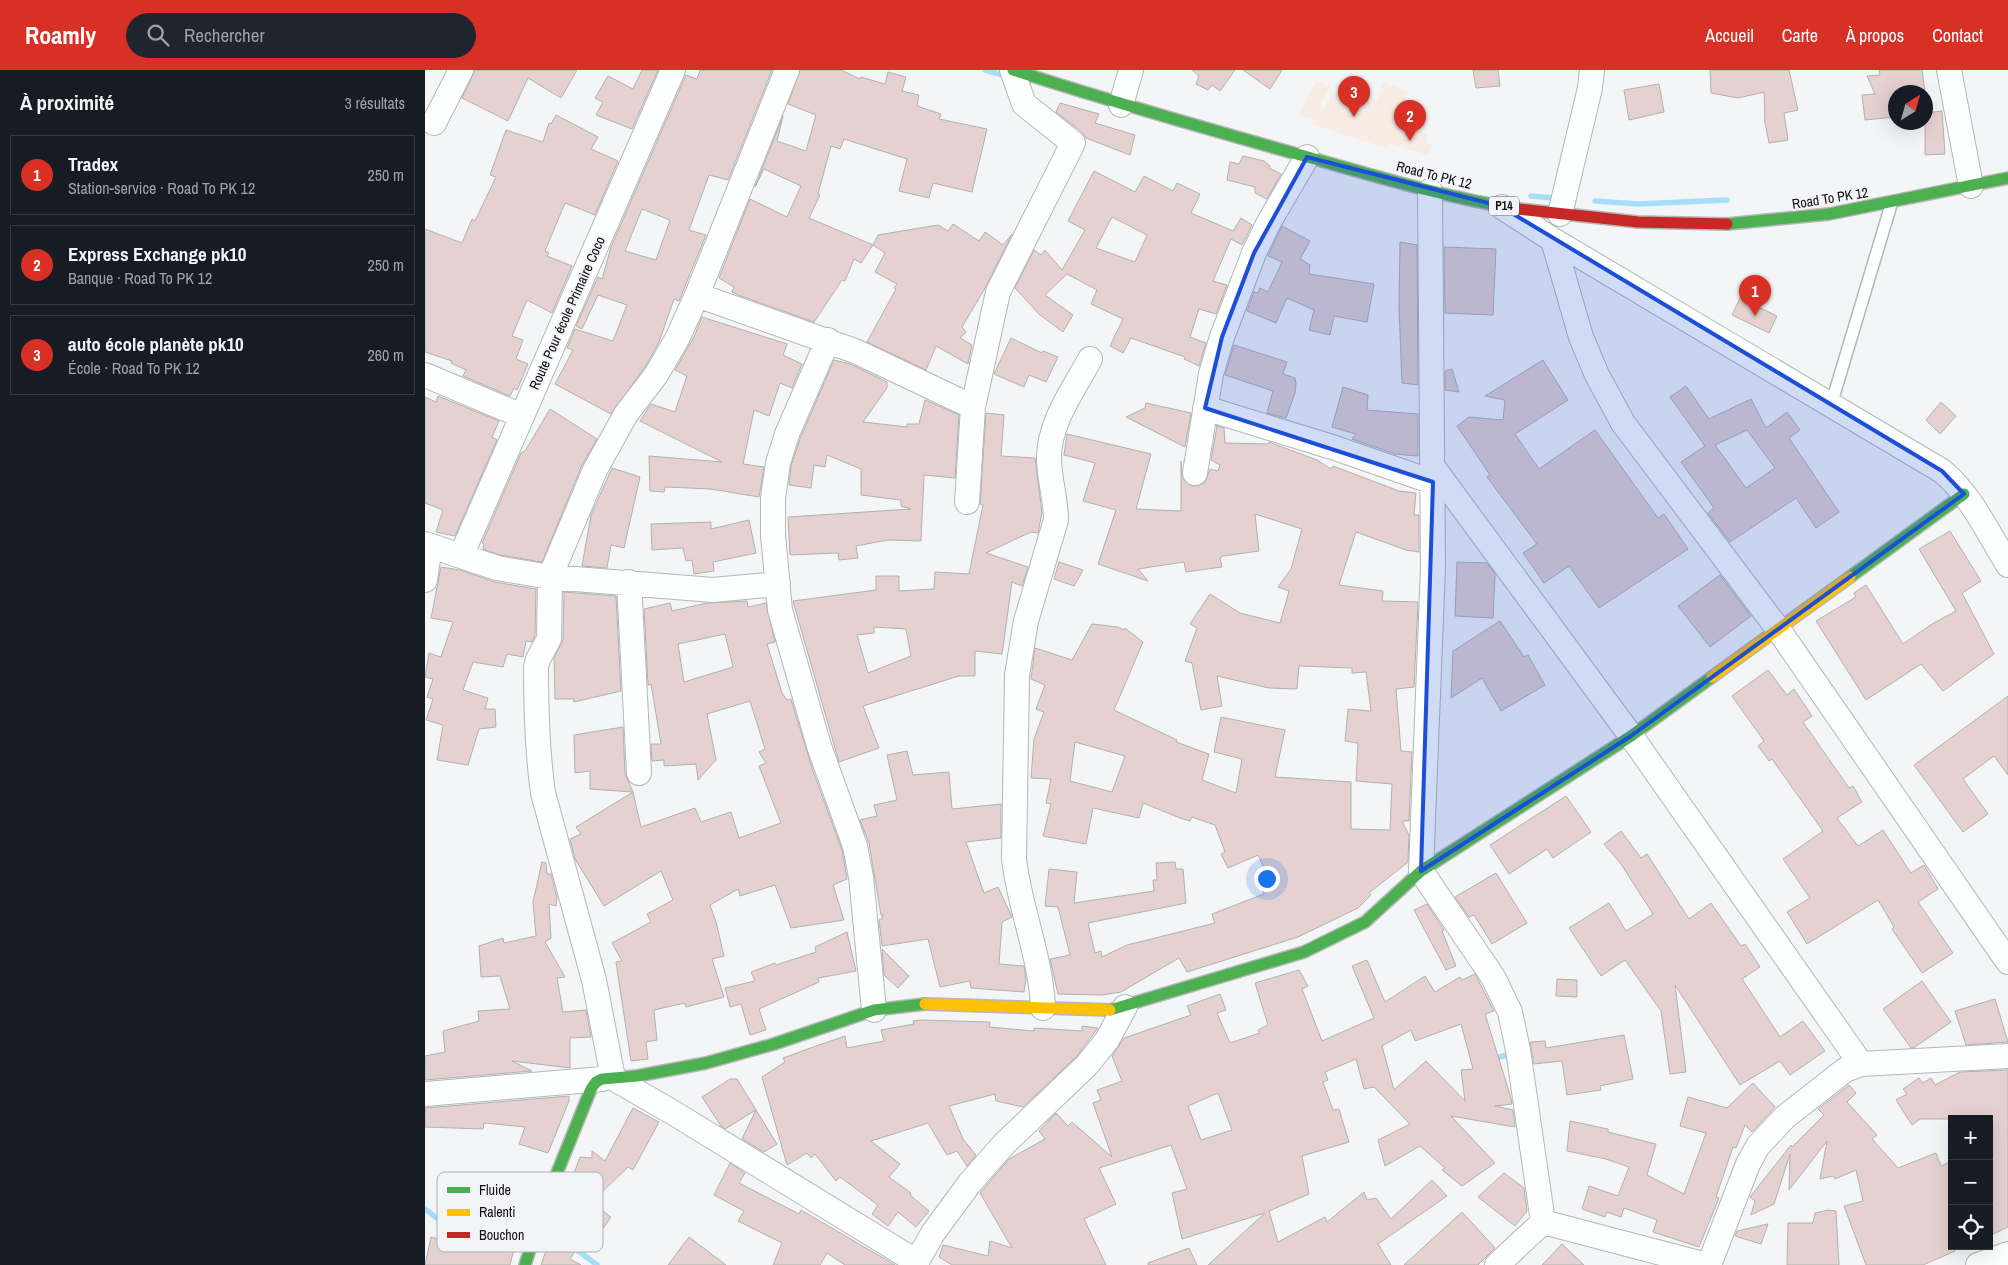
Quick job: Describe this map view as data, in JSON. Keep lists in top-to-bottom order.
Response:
{
  "streets": {
    "street": ["Road To PK 12", "P14", "Route Pour école Primaire Coco"]
  },
  "legend": ["Fluide", "Ralenti", "Bouchon"],
  "north": "top right",
  "page": {
    "header": "Roamly",
    "search": "Rechercher",
    "nav": [
      "Accueil",
      "Carte",
      "À propos",
      "Contact"
    ],
    "heading": ["À proximité", "3 résultats"],
    "pins": ["3", "2", "1"],
    "list": [
      {
        "mark": "1",
        "name": "Tradex",
        "note": "Station-service · Road To PK 12",
        "value": "250 m"
      },
      {
        "mark": "2",
        "name": "Express Exchange pk10",
        "note": "Banque · Road To PK 12",
        "value": "250 m"
      },
      {
        "mark": "3",
        "name": "auto école planète pk10",
        "note": "École · Road To PK 12",
        "value": "260 m"
      }
    ],
    "map_buttons": ["+", "−"]
  }
}
